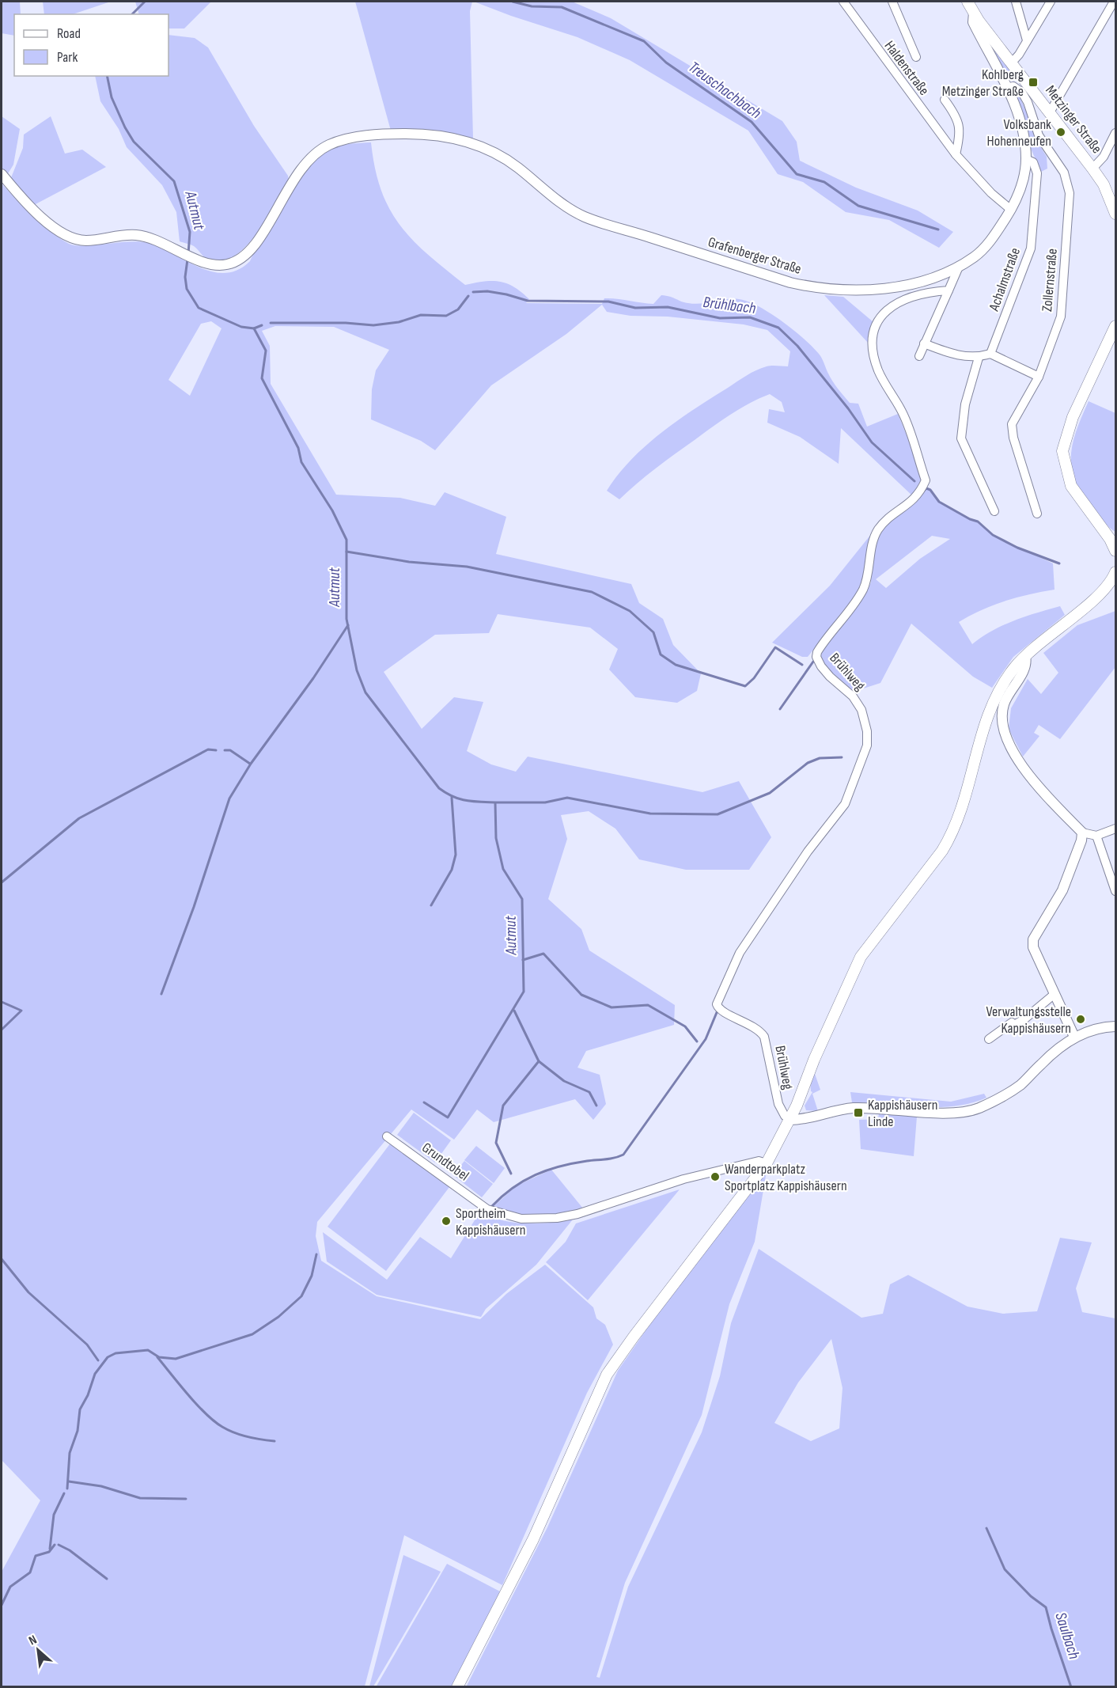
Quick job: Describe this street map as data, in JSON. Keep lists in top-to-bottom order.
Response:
{
  "streets": {
    "main road": ["Metzinger Straße"],
    "street": [
      "Haldenstraße",
      "Grafenberger Straße",
      "Achalmstraße",
      "Zollernstraße",
      "Brühlweg",
      "Grundtobel"
    ]
  },
  "crossings": [
    ["Haldenstraße", "Grafenberger Straße"],
    ["Metzinger Straße", "Grafenberger Straße"],
    ["Grafenberger Straße", "Achalmstraße"],
    ["Grafenberger Straße", "Zollernstraße"]
  ],
  "water": [
    "Treuschachbach",
    "Autmut",
    "Brühlbach",
    "Saulbach"
  ],
  "places": {
    "transit": ["Kohlberg Metzinger Straße", "Kappishäusern Linde"],
    "other": [
      "Volksbank Hohenneufen",
      "Verwaltungsstelle Kappishäusern",
      "Wanderparkplatz Sportplatz Kappishäusern",
      "Sportheim Kappishäusern"
    ]
  },
  "legend": ["Road", "Park"],
  "north": "top left"
}
